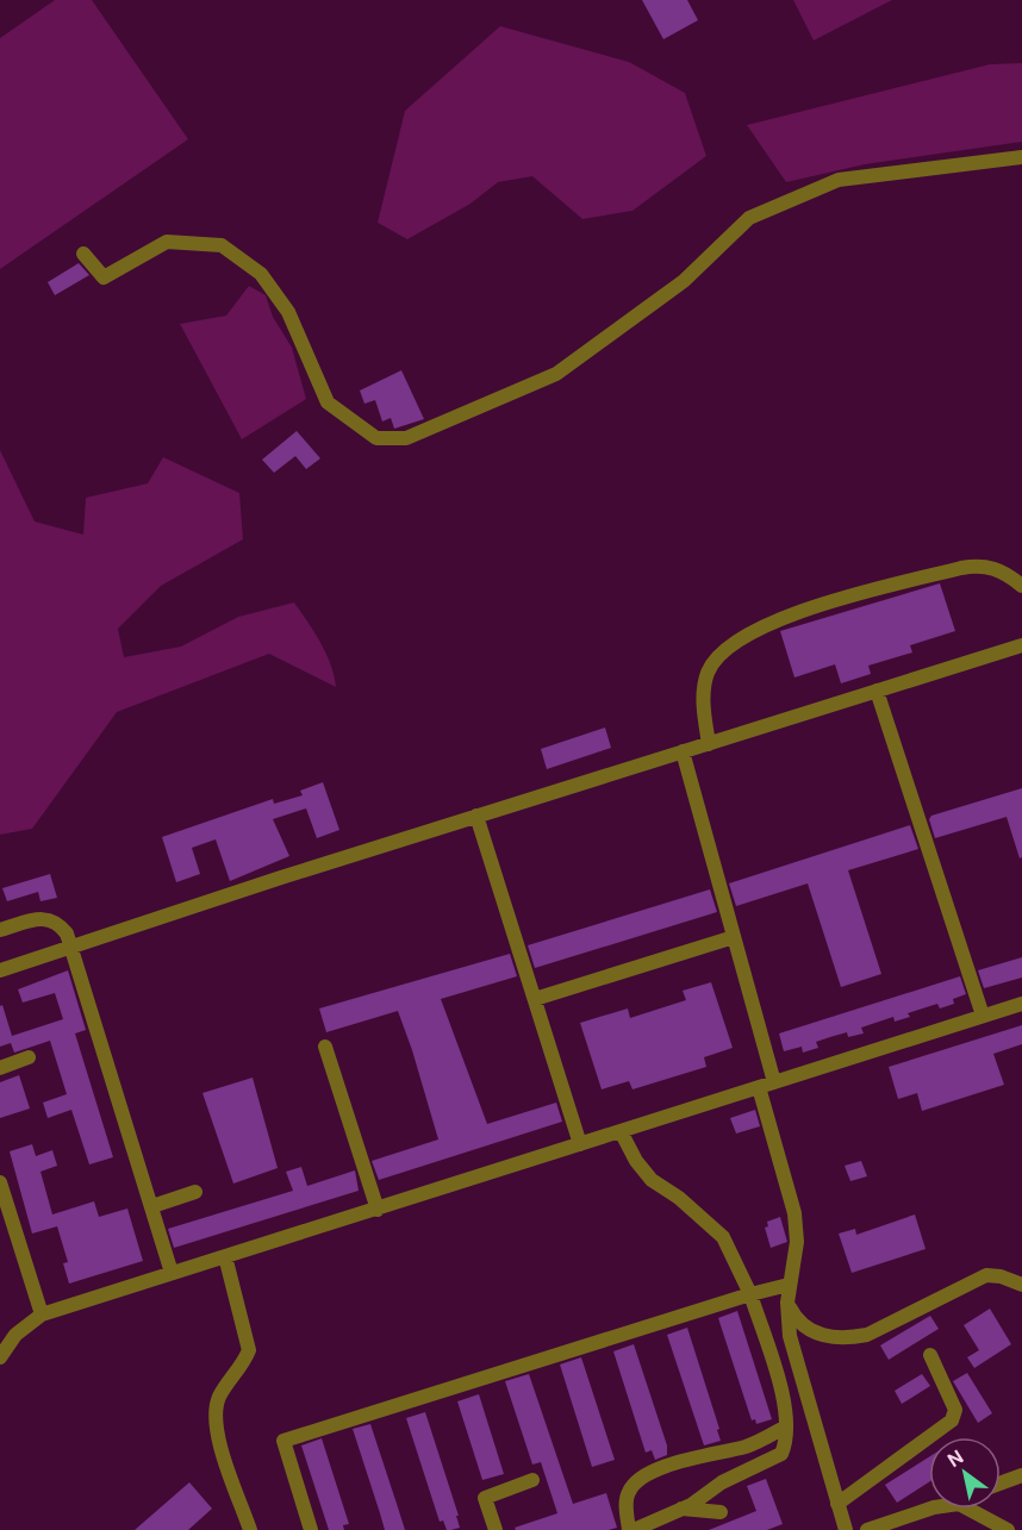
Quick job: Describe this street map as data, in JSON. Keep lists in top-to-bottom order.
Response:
{
  "north": "top left"
}
